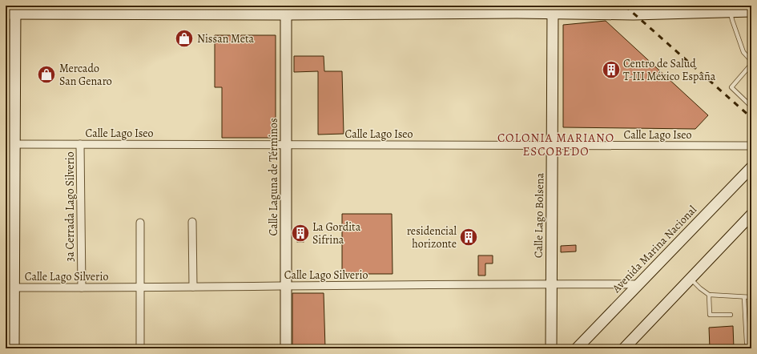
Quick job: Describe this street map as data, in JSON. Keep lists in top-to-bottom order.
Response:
{
  "streets": {
    "main road": ["Calle Laguna de Términos", "Calle Lago Bolsena", "Avenida Marina Nacional"],
    "street": ["Calle Lago Iseo", "3a Cerrada Lago Silverio", "Calle Lago Silverio"]
  },
  "crossings": [
    ["Calle Lago Iseo", "Calle Laguna de Términos"],
    ["Calle Lago Iseo", "3a Cerrada Lago Silverio"],
    ["Calle Lago Iseo", "Calle Lago Bolsena"],
    ["Calle Laguna de Términos", "Calle Lago Silverio"],
    ["3a Cerrada Lago Silverio", "Calle Lago Silverio"],
    ["Calle Lago Bolsena", "Calle Lago Silverio"],
    ["Avenida Marina Nacional", "Calle Lago Silverio"]
  ],
  "districts": ["COLONIA MARIANO ESCOBEDO"],
  "places": {
    "shop": ["Nissan Meta", "Mercado San Genaro"],
    "building": ["Centro de Salud T-III México España", "La Gordita Sifrina", "residencial horizonte"]
  }
}
